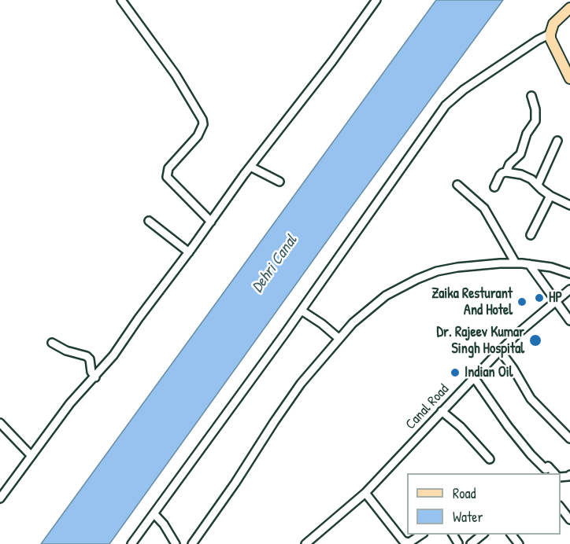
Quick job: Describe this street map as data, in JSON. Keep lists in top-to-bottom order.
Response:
{
  "streets": {
    "street": ["Canal Road"]
  },
  "water": ["Dehri Canal"],
  "places": [
    "HP",
    "Zaika Resturant And Hotel",
    "Dr. Rajeev Kumar Singh Hospital",
    "Indian Oil"
  ],
  "legend": ["Road", "Water"]
}
